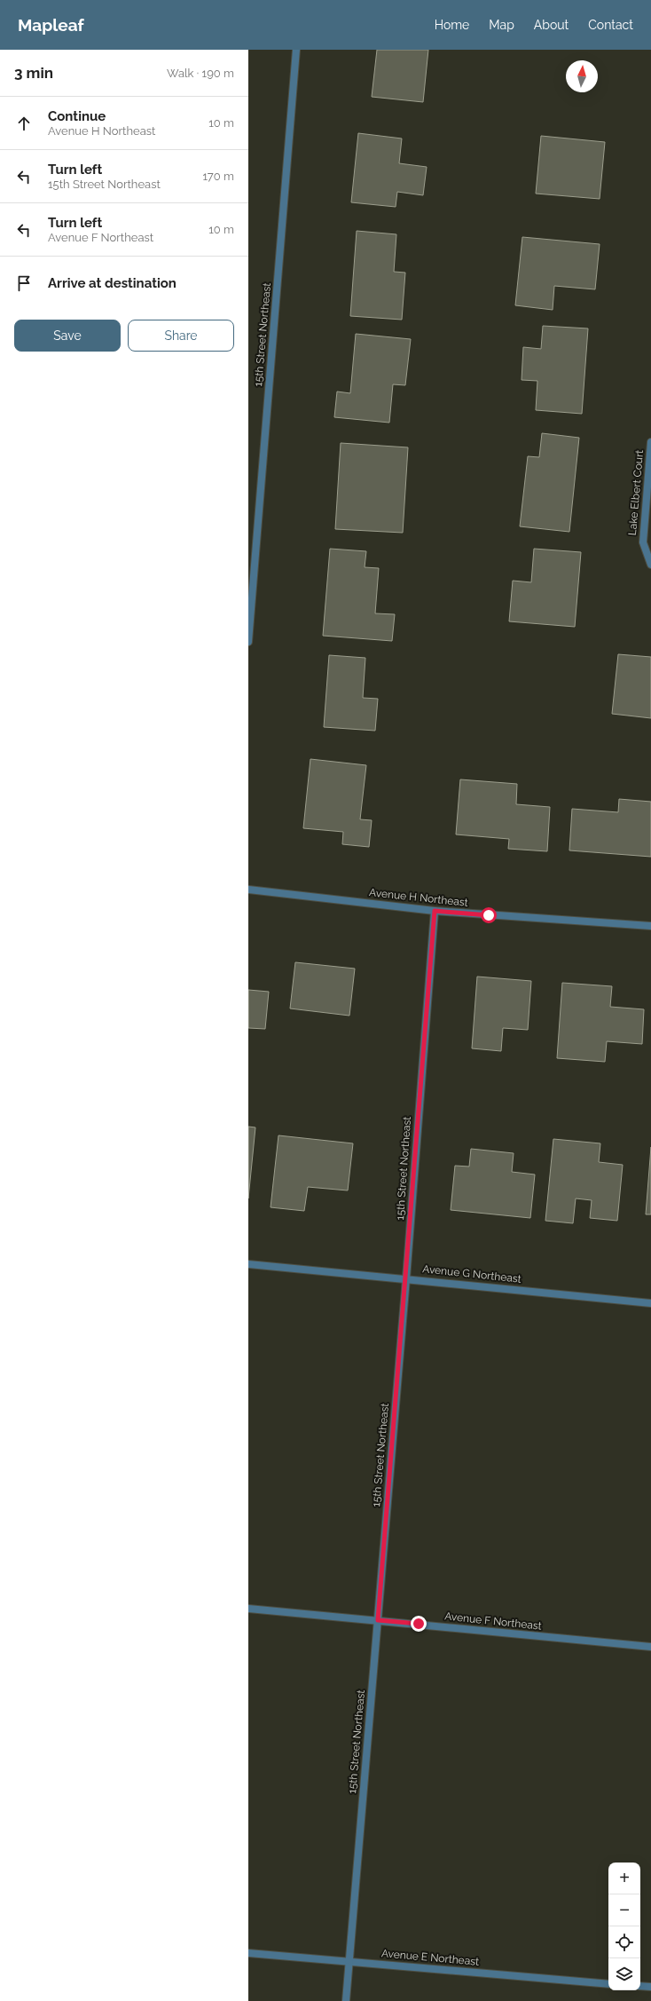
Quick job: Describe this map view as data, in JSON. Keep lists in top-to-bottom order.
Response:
{
  "streets": {
    "street": [
      "15th Street Northeast",
      "Lake Elbert Court",
      "Avenue H Northeast",
      "Avenue G Northeast",
      "Avenue F Northeast",
      "Avenue E Northeast"
    ]
  },
  "crossings": [
    ["15th Street Northeast", "Avenue H Northeast"],
    ["15th Street Northeast", "Avenue G Northeast"],
    ["15th Street Northeast", "Avenue F Northeast"],
    ["15th Street Northeast", "Avenue E Northeast"]
  ],
  "north": "top",
  "page": {
    "header": "Mapleaf",
    "nav": [
      "Home",
      "Map",
      "About",
      "Contact"
    ],
    "heading": ["3 min", "Walk · 190 m"],
    "list": [
      ["Continue", "Avenue H Northeast", "10 m"],
      ["Turn left", "15th Street Northeast", "170 m"],
      ["Turn left", "Avenue F Northeast", "10 m"],
      "Arrive at destination"
    ],
    "buttons": ["Save", "Share"],
    "map_buttons": ["+", "−"]
  }
}
